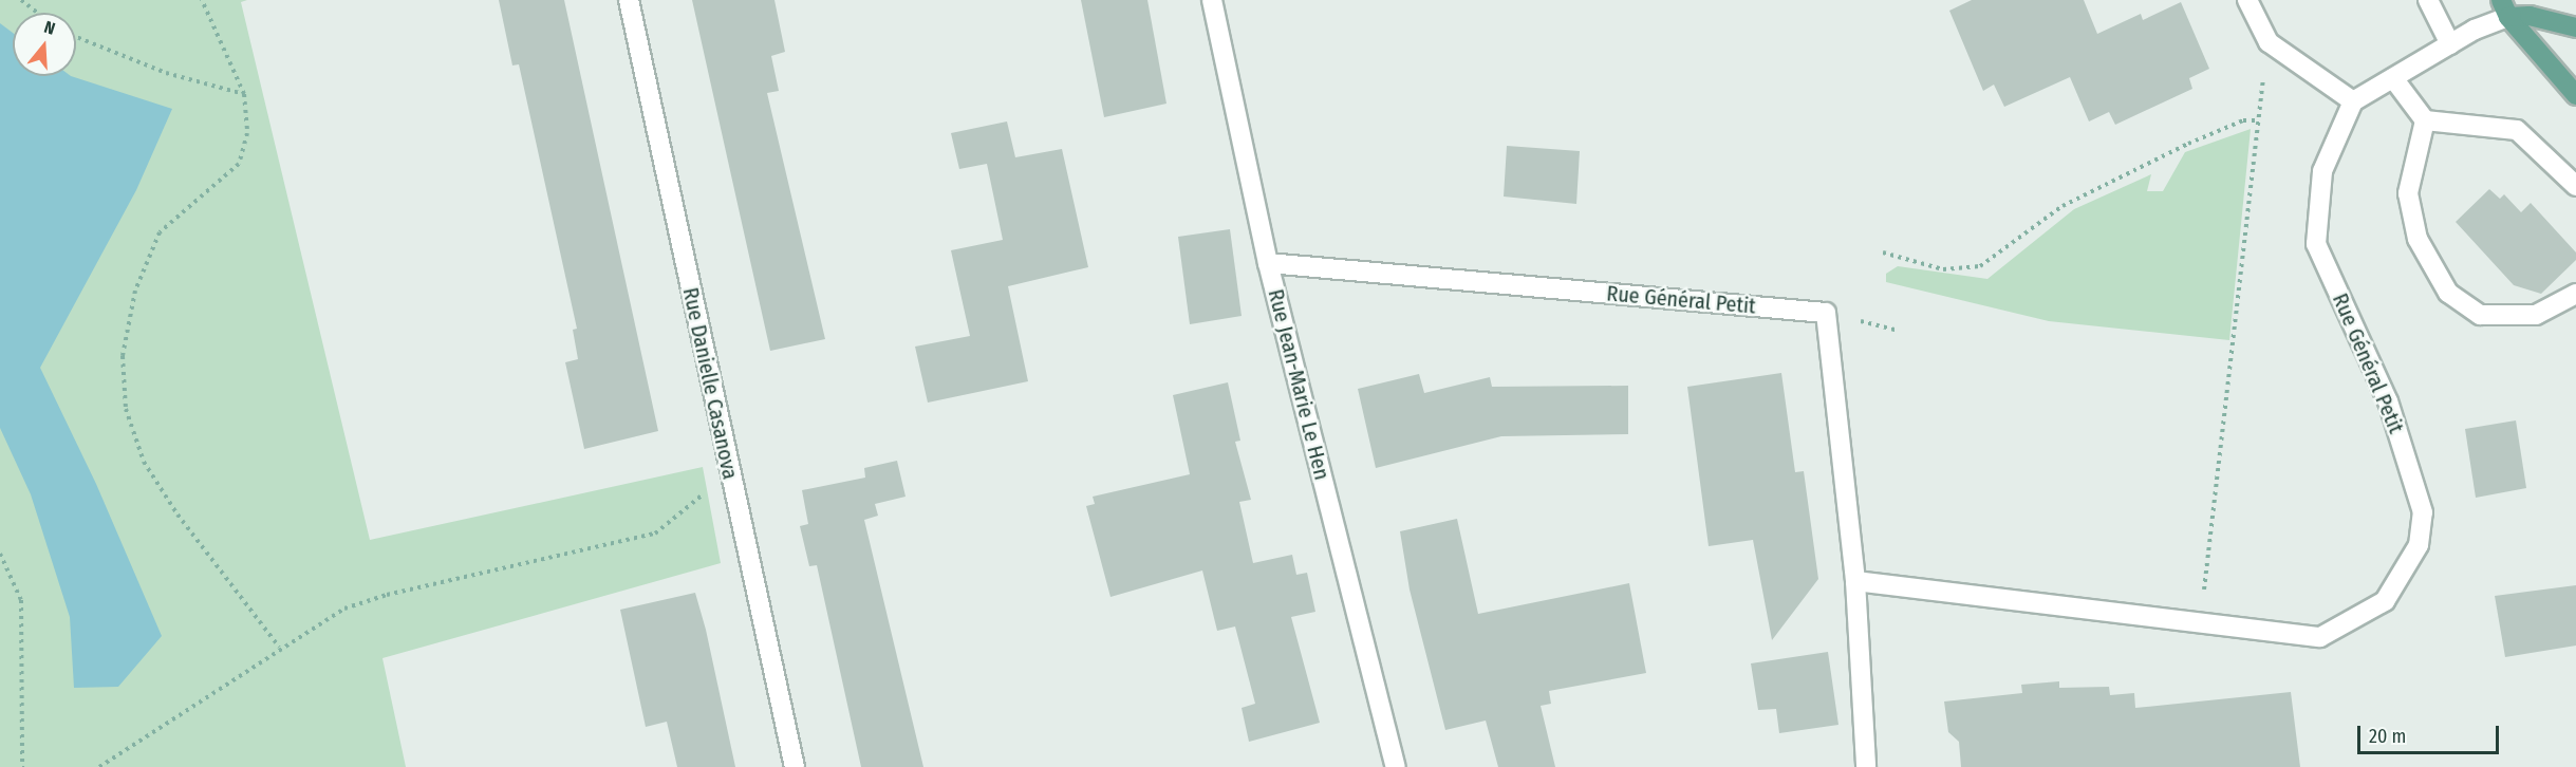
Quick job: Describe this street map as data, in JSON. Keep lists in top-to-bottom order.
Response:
{
  "streets": {
    "street": ["Rue Général Petit", "Rue Danielle Casanova", "Rue Jean-Marie Le Hen"]
  },
  "crossings": [
    ["Rue Général Petit", "Rue Jean-Marie Le Hen"]
  ],
  "scale_bar": "20 m",
  "north": "top"
}
